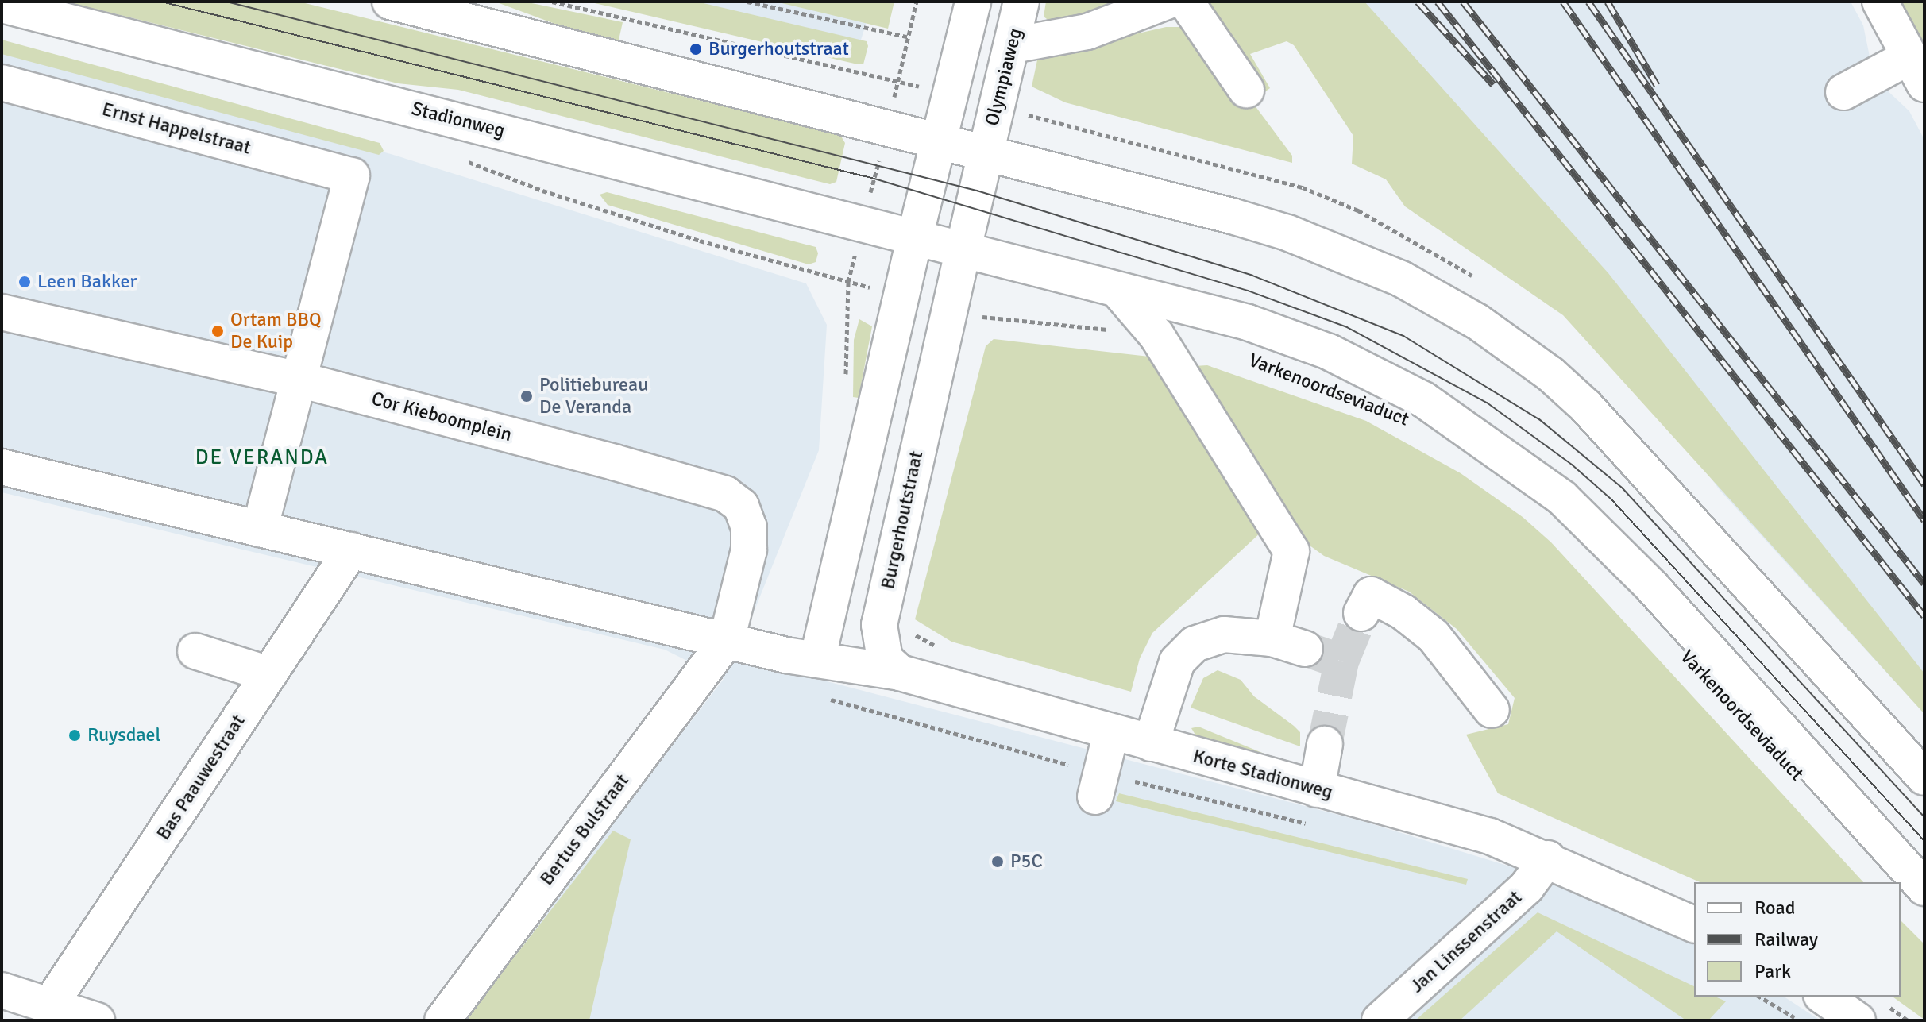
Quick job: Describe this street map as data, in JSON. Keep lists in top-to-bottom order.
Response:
{
  "streets": {
    "street": [
      "Olympiaweg",
      "Stadionweg",
      "Ernst Happelstraat",
      "Varkenoordseviaduct",
      "Cor Kieboomplein",
      "Burgerhoutstraat",
      "Korte Stadionweg",
      "Bas Paauwestraat",
      "Bertus Bulstraat",
      "Jan Linssenstraat"
    ]
  },
  "crossings": [
    ["Olympiaweg", "Varkenoordseviaduct"],
    ["Olympiaweg", "Burgerhoutstraat"],
    ["Stadionweg", "Varkenoordseviaduct"],
    ["Ernst Happelstraat", "Cor Kieboomplein"],
    ["Varkenoordseviaduct", "Burgerhoutstraat"],
    ["Cor Kieboomplein", "Bertus Bulstraat"],
    ["Burgerhoutstraat", "Korte Stadionweg"],
    ["Korte Stadionweg", "Jan Linssenstraat"]
  ],
  "districts": ["DE VERANDA"],
  "places": [
    "Burgerhoutstraat",
    "Leen Bakker",
    "Ortam BBQ De Kuip",
    "Politiebureau De Veranda",
    "Ruysdael",
    "P5C"
  ],
  "legend": ["Road", "Railway", "Park"]
}
